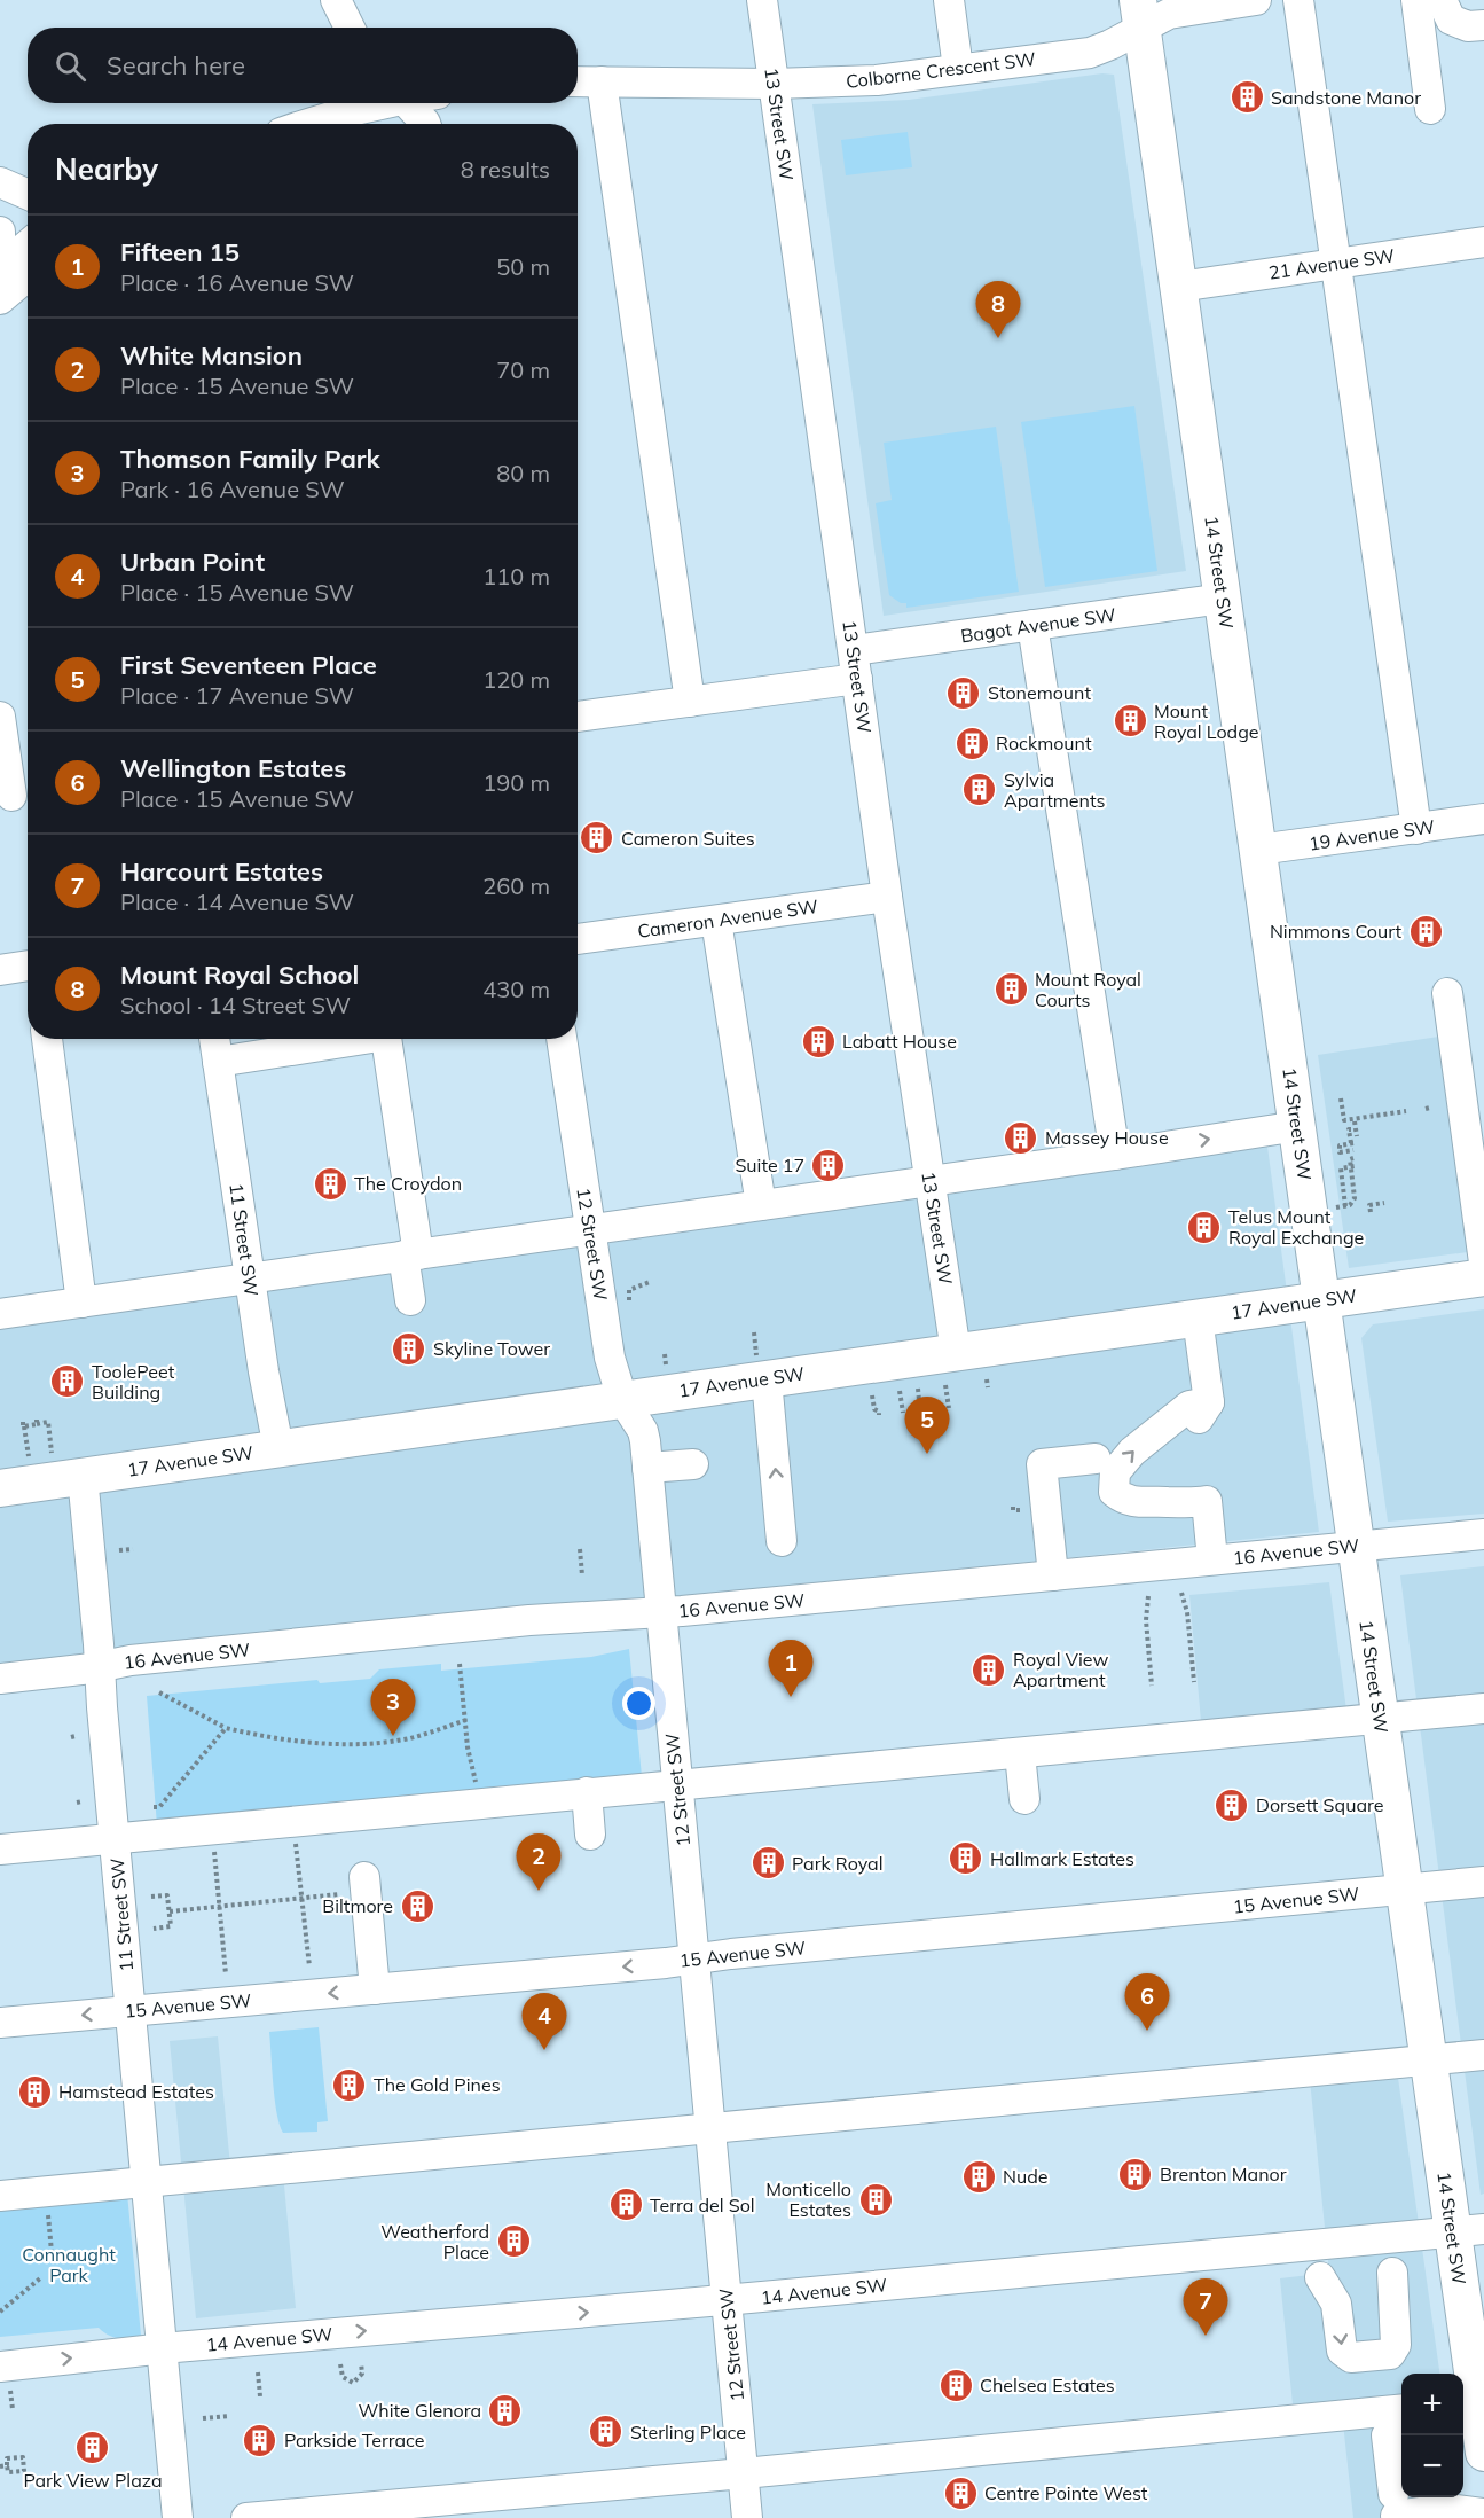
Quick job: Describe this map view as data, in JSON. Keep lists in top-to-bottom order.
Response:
{
  "streets": {
    "main road": ["14 Street SW", "17 Avenue SW"],
    "street": [
      "Colborne Crescent SW",
      "13 Street SW",
      "21 Avenue SW",
      "Bagot Avenue SW",
      "19 Avenue SW",
      "Cameron Avenue SW",
      "11 Street SW",
      "12 Street SW",
      "16 Avenue SW",
      "15 Avenue SW",
      "14 Avenue SW"
    ]
  },
  "crossings": [
    ["Colborne Crescent SW", "13 Street SW"],
    ["Colborne Crescent SW", "14 Street SW"],
    ["13 Street SW", "Bagot Avenue SW"],
    ["13 Street SW", "Cameron Avenue SW"],
    ["13 Street SW", "17 Avenue SW"],
    ["21 Avenue SW", "14 Street SW"],
    ["14 Street SW", "Bagot Avenue SW"],
    ["14 Street SW", "19 Avenue SW"],
    ["14 Street SW", "17 Avenue SW"],
    ["14 Street SW", "16 Avenue SW"],
    ["14 Street SW", "15 Avenue SW"],
    ["14 Street SW", "14 Avenue SW"],
    ["11 Street SW", "17 Avenue SW"],
    ["11 Street SW", "16 Avenue SW"],
    ["11 Street SW", "15 Avenue SW"],
    ["11 Street SW", "14 Avenue SW"],
    ["12 Street SW", "17 Avenue SW"],
    ["12 Street SW", "16 Avenue SW"],
    ["12 Street SW", "15 Avenue SW"],
    ["12 Street SW", "14 Avenue SW"]
  ],
  "parks": ["Connaught Park"],
  "places": {
    "building": [
      "Sandstone Manor",
      "Stonemount",
      "Mount Royal Lodge",
      "Rockmount",
      "Sylvia Apartments",
      "Cameron Suites",
      "Nimmons Court",
      "Mount Royal Courts",
      "Labatt House",
      "Massey House",
      "Suite 17",
      "The Croydon",
      "Telus Mount Royal Exchange",
      "Skyline Tower",
      "ToolePeet Building",
      "Royal View Apartment",
      "Dorsett Square",
      "Hallmark Estates",
      "Park Royal",
      "Biltmore",
      "The Gold Pines",
      "Hamstead Estates",
      "Brenton Manor",
      "Nude",
      "Monticello Estates",
      "Terra del Sol",
      "Weatherford Place",
      "Chelsea Estates",
      "White Glenora",
      "Sterling Place",
      "Parkside Terrace",
      "Park View Plaza",
      "Centre Pointe West"
    ]
  },
  "page": {
    "search": "Search here",
    "heading": ["Nearby", "8 results"],
    "list": [
      {
        "mark": "1",
        "name": "Fifteen 15",
        "note": "Place · 16 Avenue SW",
        "value": "50 m"
      },
      {
        "mark": "2",
        "name": "White Mansion",
        "note": "Place · 15 Avenue SW",
        "value": "70 m"
      },
      {
        "mark": "3",
        "name": "Thomson Family Park",
        "note": "Park · 16 Avenue SW",
        "value": "80 m"
      },
      {
        "mark": "4",
        "name": "Urban Point",
        "note": "Place · 15 Avenue SW",
        "value": "110 m"
      },
      {
        "mark": "5",
        "name": "First Seventeen Place",
        "note": "Place · 17 Avenue SW",
        "value": "120 m"
      },
      {
        "mark": "6",
        "name": "Wellington Estates",
        "note": "Place · 15 Avenue SW",
        "value": "190 m"
      },
      {
        "mark": "7",
        "name": "Harcourt Estates",
        "note": "Place · 14 Avenue SW",
        "value": "260 m"
      },
      {
        "mark": "8",
        "name": "Mount Royal School",
        "note": "School · 14 Street SW",
        "value": "430 m"
      }
    ],
    "pins": [
      "8",
      "5",
      "1",
      "3",
      "2",
      "6",
      "4",
      "7"
    ],
    "map_buttons": ["+", "−"]
  }
}
